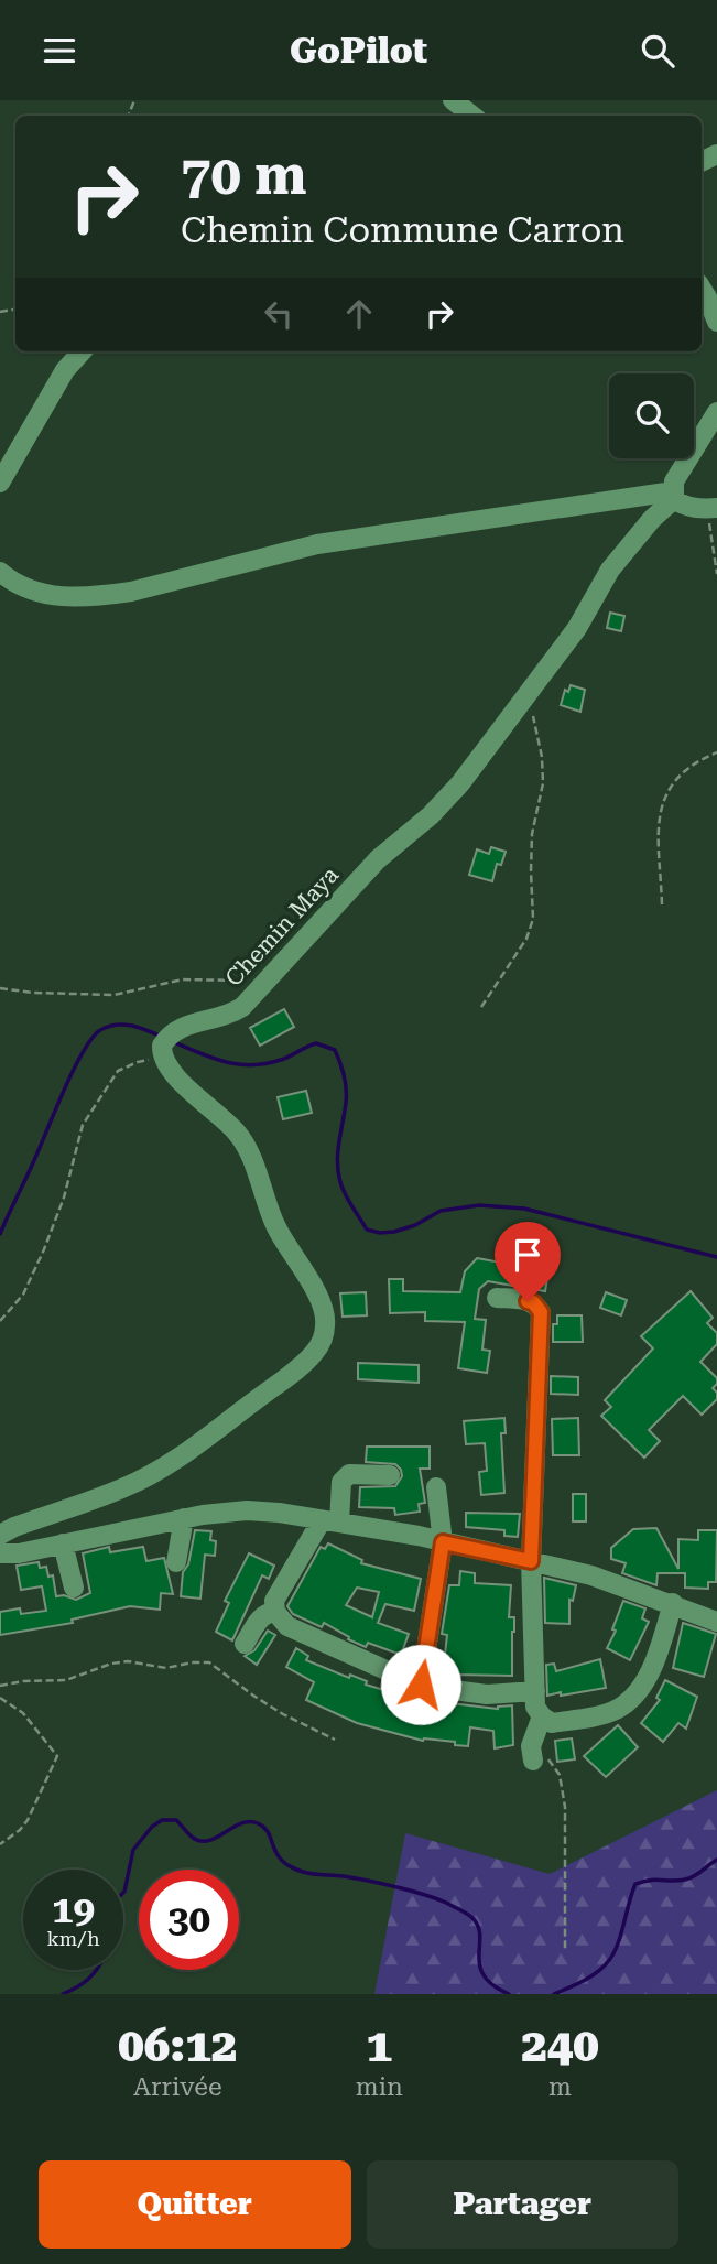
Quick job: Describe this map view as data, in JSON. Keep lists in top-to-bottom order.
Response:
{
  "streets": {
    "street": ["Chemin Maya"]
  },
  "page": {
    "header": "GoPilot",
    "turn": ["70 m", "Chemin Commune Carron"],
    "speed": "19 km/h",
    "limit": "30",
    "eta": [
      "06:12",
      "Arrivée",
      "1",
      "min",
      "240",
      "m"
    ],
    "buttons": ["Quitter", "Partager"]
  }
}
